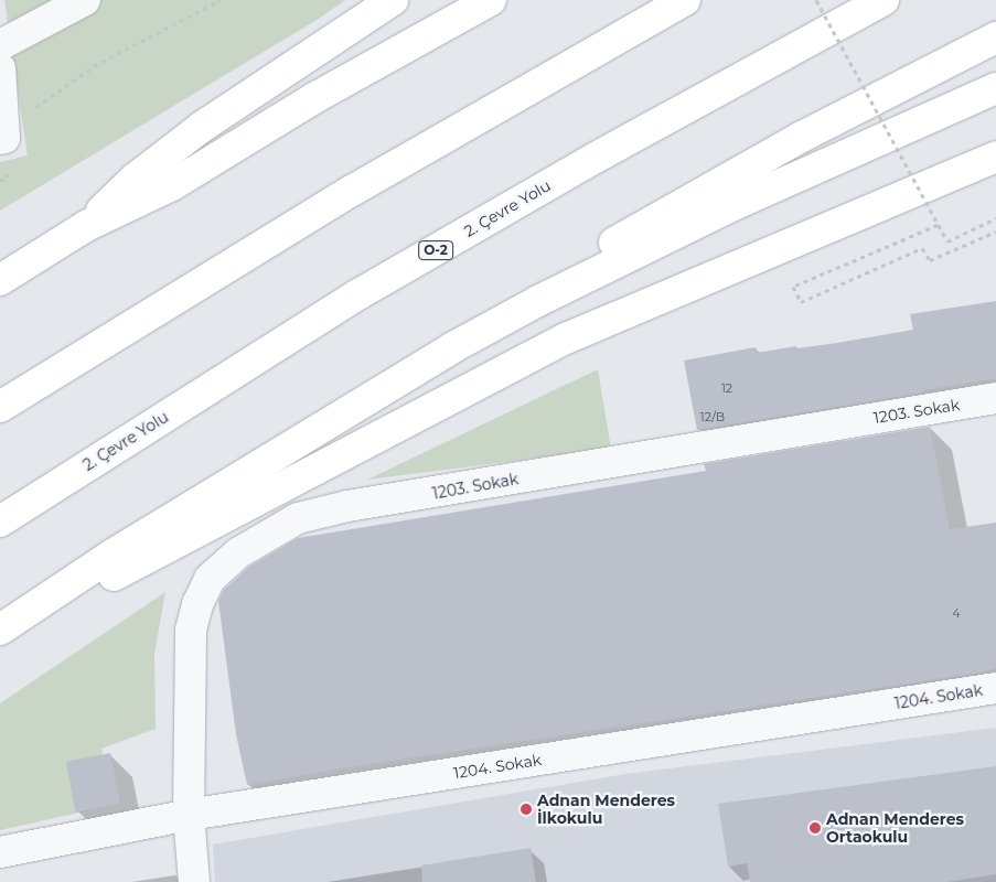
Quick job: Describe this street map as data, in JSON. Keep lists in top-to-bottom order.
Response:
{
  "streets": {
    "highway": ["2. Çevre Yolu", "O-2"],
    "street": ["1203. Sokak", "1204. Sokak"]
  },
  "crossings": [
    ["1203. Sokak", "1204. Sokak"]
  ],
  "places": ["Adnan Menderes İlkokulu", "Adnan Menderes Ortaokulu"],
  "house_numbers": ["12", "12/B", "4"]
}
